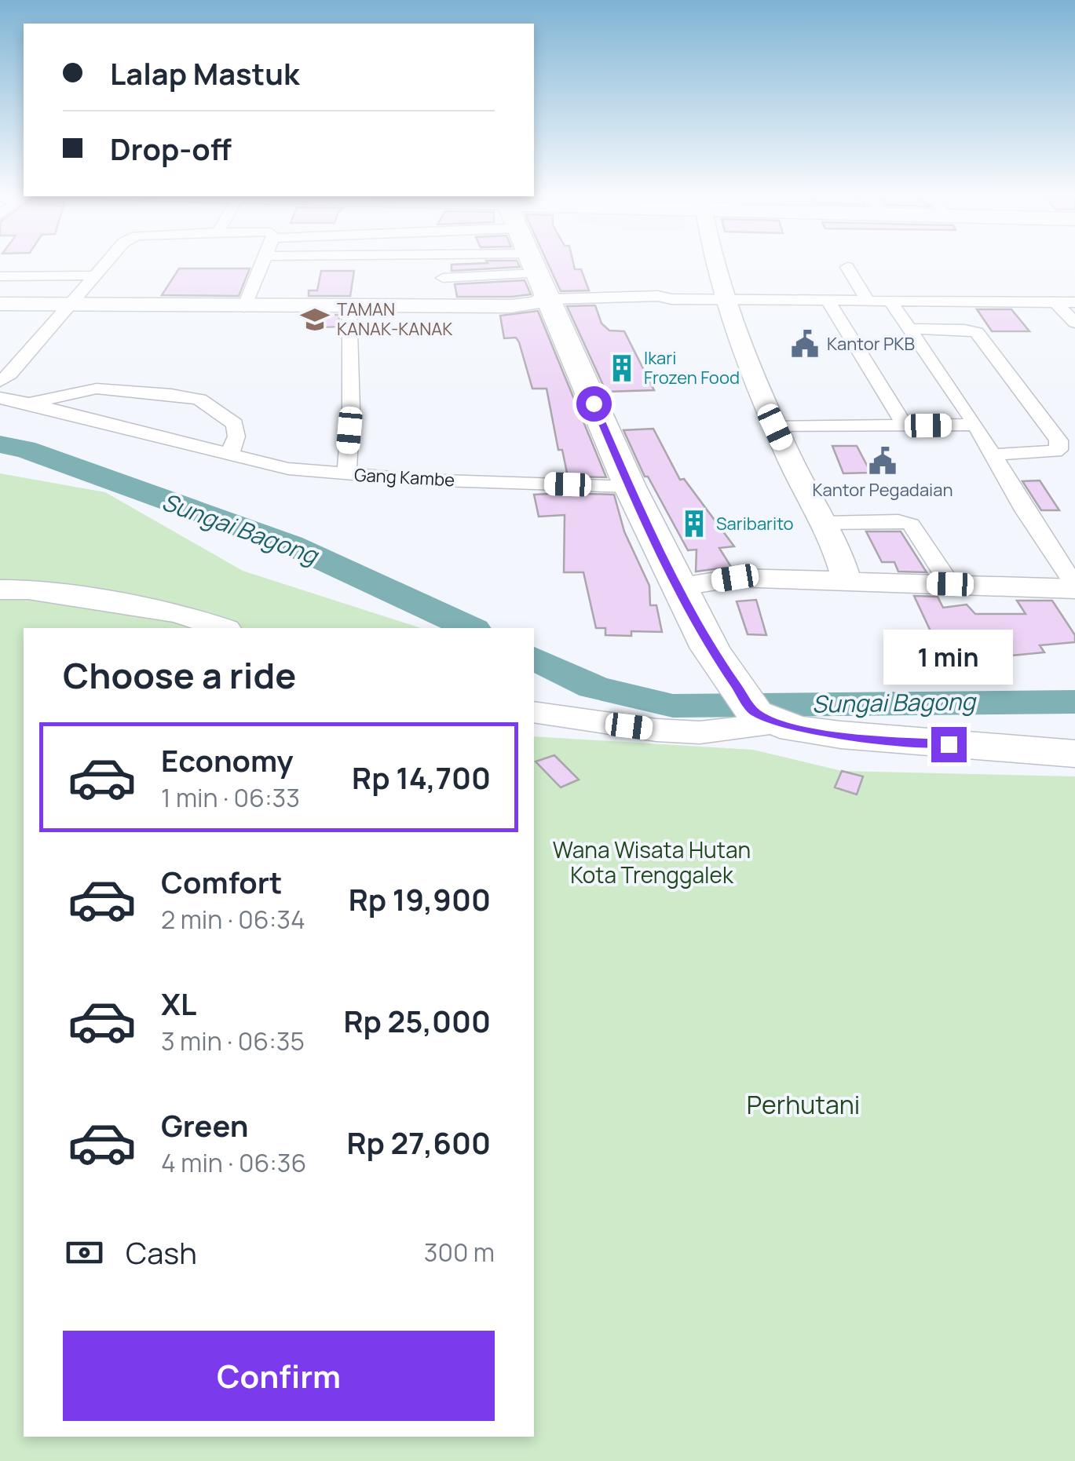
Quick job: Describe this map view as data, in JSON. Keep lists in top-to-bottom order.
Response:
{
  "streets": {
    "street": ["Gang Kambe"]
  },
  "water": ["Sungai Bagong"],
  "parks": ["Wana Wisata Hutan Kota Trenggalek", "Perhutani"],
  "places": {
    "school or university": ["TAMAN KANAK-KANAK"],
    "public building": ["Kantor PKB", "Kantor Pegadaian"],
    "building": ["Ikari Frozen Food", "Saribarito"]
  },
  "page": {
    "banner": ["Lalap Mastuk", "Drop-off"],
    "heading": "Choose a ride",
    "bubble": "1 min",
    "list": [
      {
        "name": "Economy",
        "note": "1 min · 06:33",
        "value": "Rp 14,700"
      },
      {
        "name": "Comfort",
        "note": "2 min · 06:34",
        "value": "Rp 19,900"
      },
      {
        "name": "XL",
        "note": "3 min · 06:35",
        "value": "Rp 25,000"
      },
      {
        "name": "Green",
        "note": "4 min · 06:36",
        "value": "Rp 27,600"
      }
    ],
    "pay": ["Cash", "300 m"],
    "buttons": "Confirm"
  }
}
